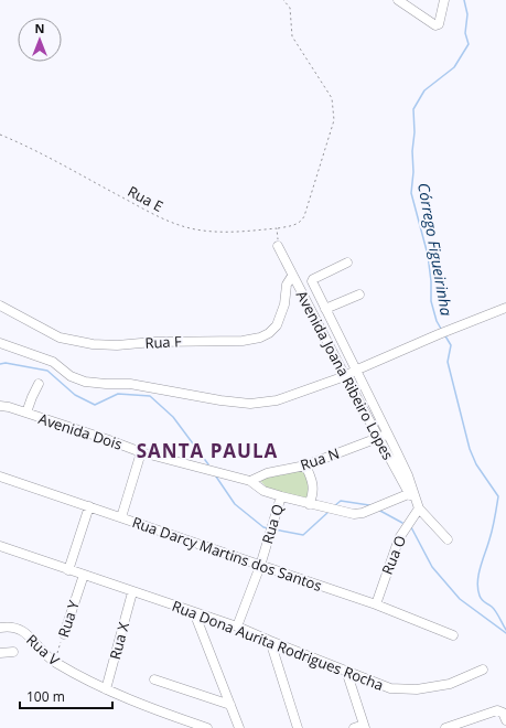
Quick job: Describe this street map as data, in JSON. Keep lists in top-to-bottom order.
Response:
{
  "streets": {
    "street": [
      "Rua F",
      "Avenida Joana Ribeiro Lopes",
      "Avenida Dois",
      "Rua N",
      "Rua Q",
      "Rua Darcy Martins dos Santos",
      "Rua O",
      "Rua Y",
      "Rua X",
      "Rua Dona Aurita Rodrigues Rocha",
      "Rua V"
    ],
    "path": ["Rua E"]
  },
  "crossings": [
    ["Rua F", "Avenida Joana Ribeiro Lopes"],
    ["Avenida Joana Ribeiro Lopes", "Avenida Dois"],
    ["Avenida Joana Ribeiro Lopes", "Rua N"],
    ["Avenida Joana Ribeiro Lopes", "Rua O"],
    ["Avenida Dois", "Rua N"],
    ["Avenida Dois", "Rua Q"],
    ["Avenida Dois", "Rua O"],
    ["Rua Q", "Rua Darcy Martins dos Santos"],
    ["Rua Q", "Rua Dona Aurita Rodrigues Rocha"],
    ["Rua Darcy Martins dos Santos", "Rua O"],
    ["Rua Y", "Rua Dona Aurita Rodrigues Rocha"],
    ["Rua Y", "Rua V"],
    ["Rua X", "Rua Dona Aurita Rodrigues Rocha"],
    ["Rua X", "Rua V"]
  ],
  "districts": ["SANTA PAULA"],
  "water": ["Córrego Figueirinha"],
  "scale_bar": "100 m",
  "north": "top"
}
